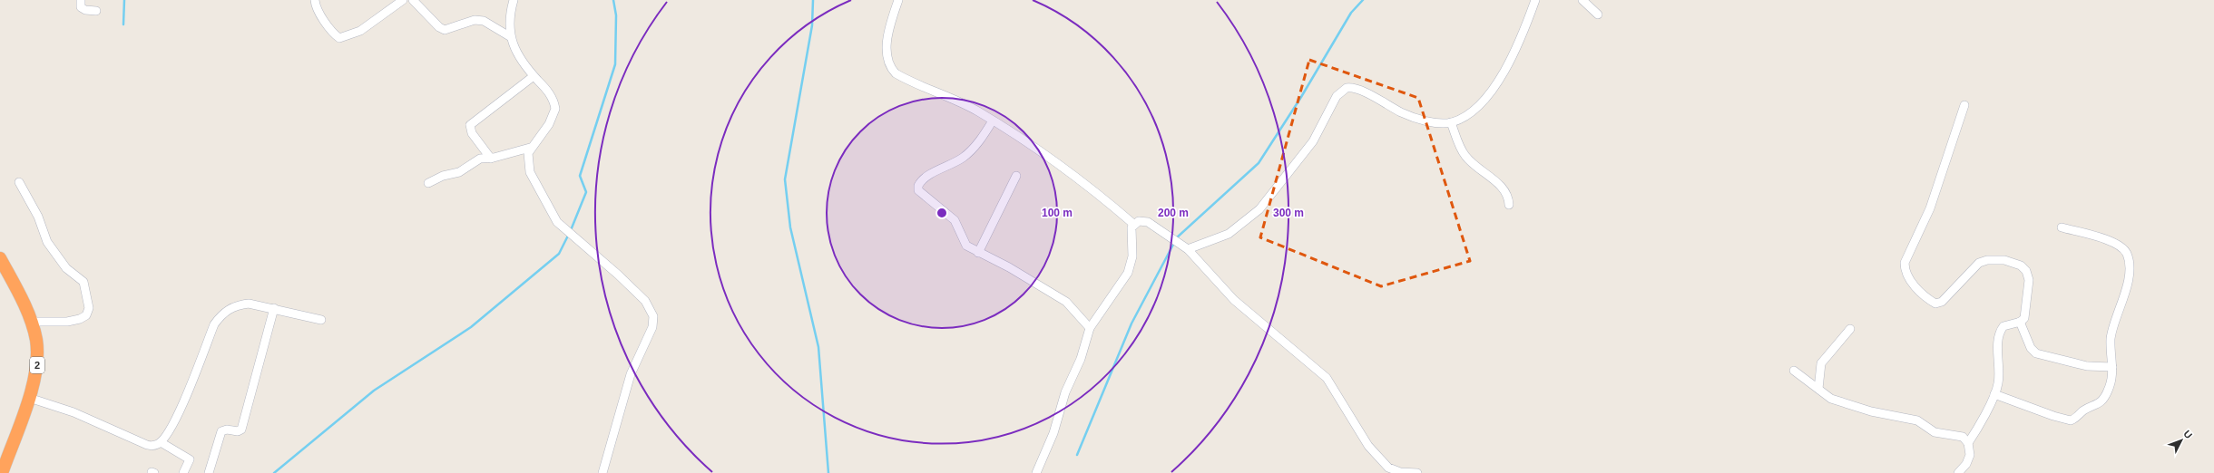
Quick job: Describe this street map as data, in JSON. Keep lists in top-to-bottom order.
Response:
{
  "streets": {
    "highway": ["2"]
  },
  "north": "top right",
  "rings": ["100 m", "200 m", "300 m"]
}
